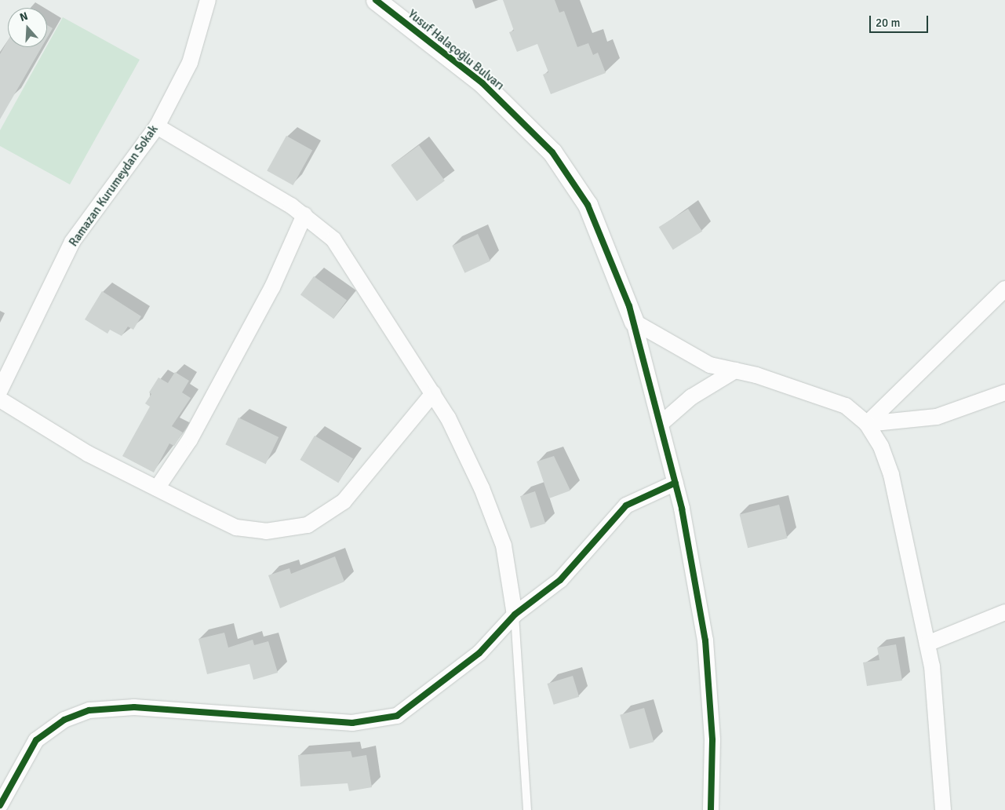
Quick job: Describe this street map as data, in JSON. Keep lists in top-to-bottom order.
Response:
{
  "streets": {
    "street": ["Yusuf Halaçoğlu Bulvarı", "Ramazan Kurumeydan Sokak"]
  },
  "scale_bar": "20 m",
  "north": "top"
}
